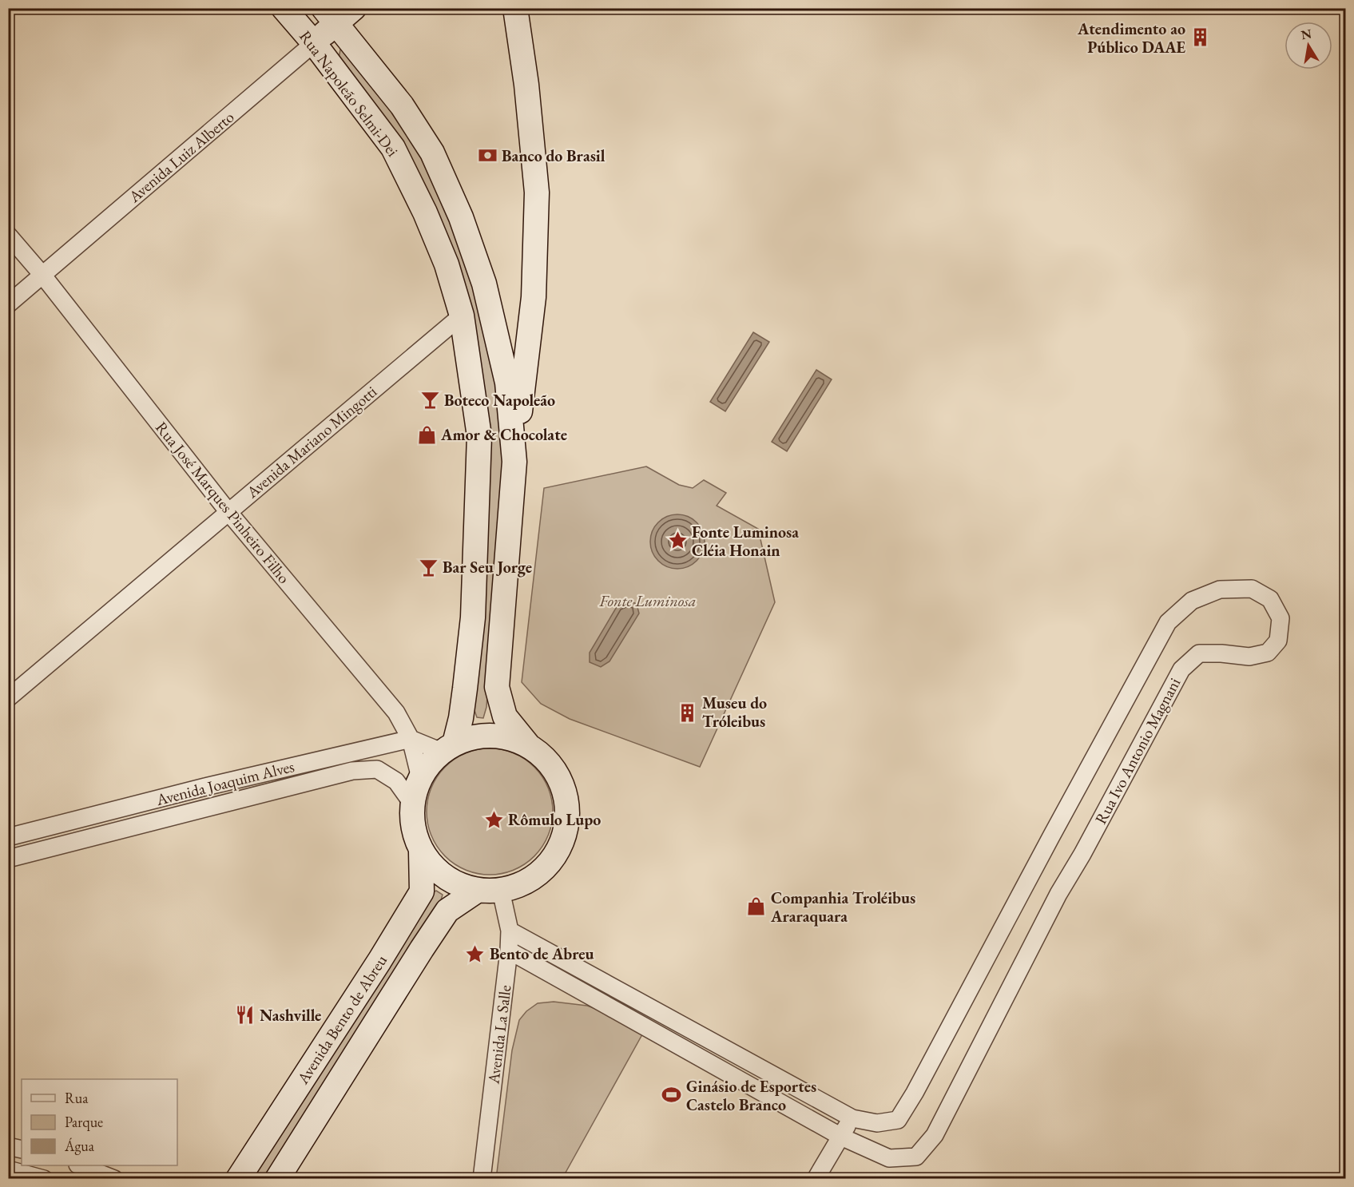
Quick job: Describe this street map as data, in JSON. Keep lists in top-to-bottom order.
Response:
{
  "streets": {
    "main road": ["Rua Napoleão Selmi-Dei", "Avenida Luiz Alberto", "Avenida Bento de Abreu"],
    "street": [
      "Avenida Mariano Mingotti",
      "Rua José Marques Pinheiro Filho",
      "Rua Ivo Antonio Magnani",
      "Avenida Joaquim Alves",
      "Avenida La Salle"
    ]
  },
  "crossings": [
    ["Rua Napoleão Selmi-Dei", "Avenida Luiz Alberto"],
    ["Rua Napoleão Selmi-Dei", "Avenida Mariano Mingotti"],
    ["Rua Napoleão Selmi-Dei", "Rua José Marques Pinheiro Filho"],
    ["Rua Napoleão Selmi-Dei", "Avenida Joaquim Alves"],
    ["Rua Napoleão Selmi-Dei", "Avenida Bento de Abreu"],
    ["Rua Napoleão Selmi-Dei", "Avenida La Salle"],
    ["Avenida Luiz Alberto", "Rua José Marques Pinheiro Filho"],
    ["Avenida Mariano Mingotti", "Rua José Marques Pinheiro Filho"],
    ["Rua José Marques Pinheiro Filho", "Avenida Joaquim Alves"],
    ["Rua José Marques Pinheiro Filho", "Avenida Bento de Abreu"],
    ["Rua José Marques Pinheiro Filho", "Avenida La Salle"],
    ["Avenida Joaquim Alves", "Avenida Bento de Abreu"],
    ["Avenida Joaquim Alves", "Avenida La Salle"],
    ["Avenida Bento de Abreu", "Avenida La Salle"]
  ],
  "parks": ["Fonte Luminosa"],
  "places": {
    "building": ["Atendimento ao Público DAAE", "Museu do Tróleibus"],
    "bank": ["Banco do Brasil"],
    "bar": ["Boteco Napoleão", "Bar Seu Jorge"],
    "shop": ["Amor & Chocolate", "Companhia Troléibus Araraquara"],
    "place": ["Fonte Luminosa Cléia Honain", "Rômulo Lupo", "Bento de Abreu"],
    "restaurant": ["Nashville"],
    "sports": ["Ginásio de Esportes Castelo Branco"]
  },
  "legend": ["Rua", "Parque", "Água"],
  "north": "top"
}
